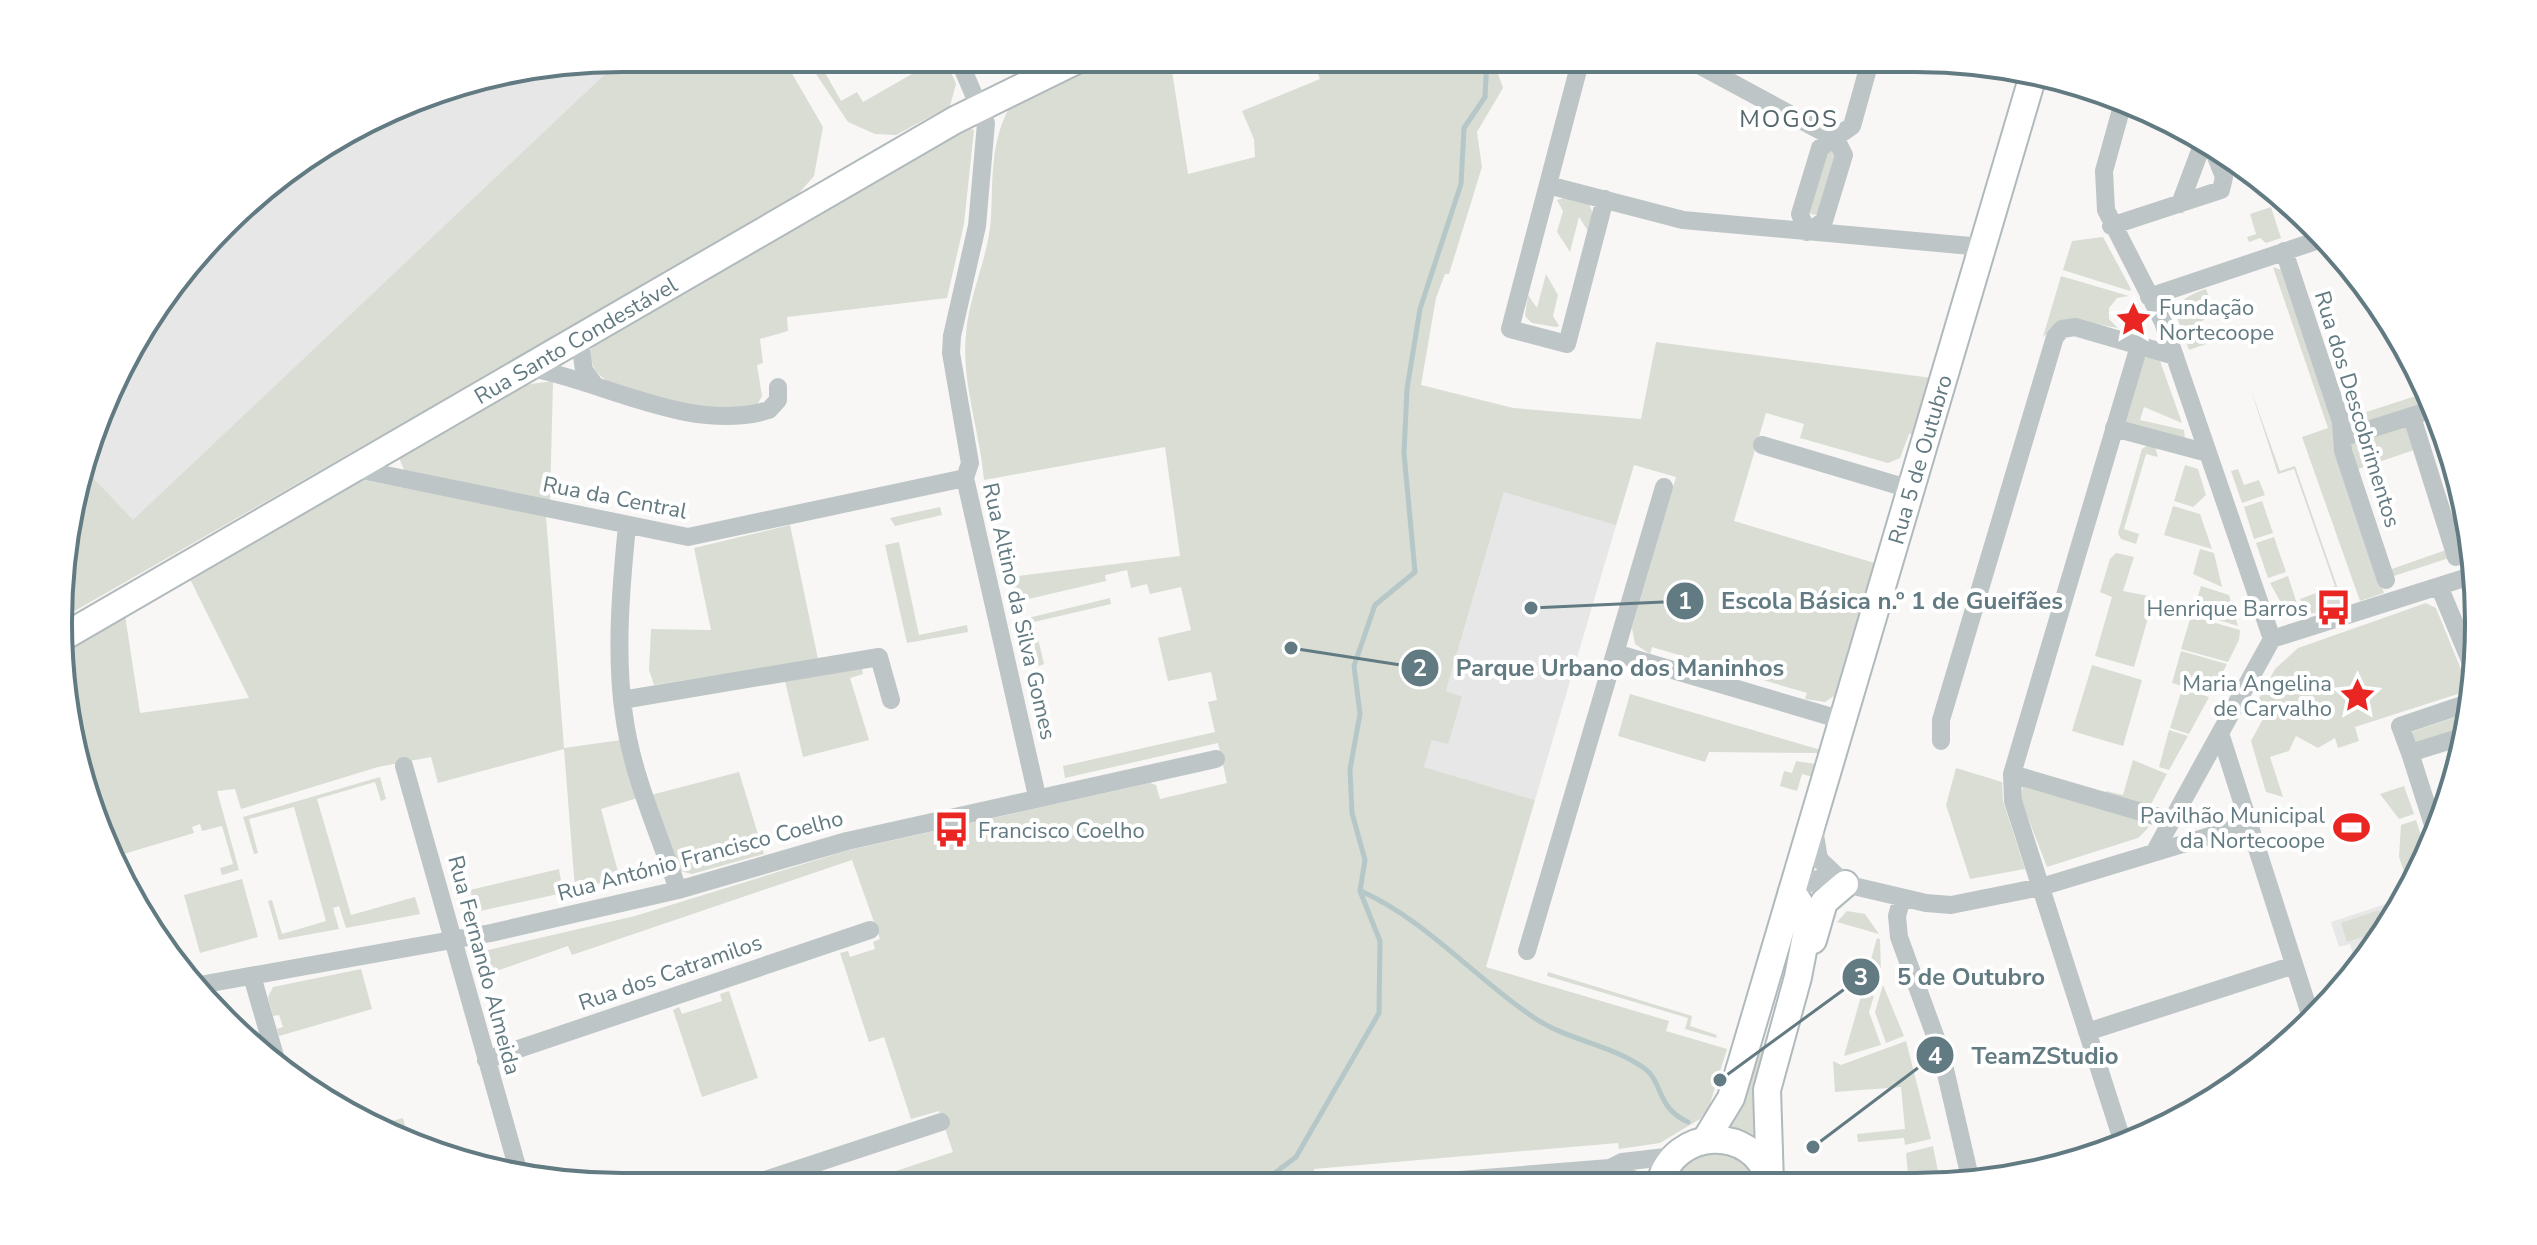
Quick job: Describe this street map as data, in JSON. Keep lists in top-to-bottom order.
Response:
{
  "streets": {
    "main road": ["Rua Santo Condestável", "Rua 5 de Outubro"],
    "street": [
      "Rua dos Descobrimentos",
      "Rua da Central",
      "Rua Altino da Silva Gomes",
      "Rua António Francisco Coelho",
      "Rua Fernando Almeida",
      "Rua dos Catramilos"
    ]
  },
  "crossings": [
    ["Rua Santo Condestável", "Rua da Central"],
    ["Rua Santo Condestável", "Rua Altino da Silva Gomes"],
    ["Rua da Central", "Rua Altino da Silva Gomes"],
    ["Rua Altino da Silva Gomes", "Rua António Francisco Coelho"],
    ["Rua António Francisco Coelho", "Rua Fernando Almeida"],
    ["Rua Fernando Almeida", "Rua dos Catramilos"]
  ],
  "districts": ["MOGOS"],
  "places": {
    "place": ["Fundação Nortecoope", "Maria Angelina de Carvalho"],
    "other": [
      "Escola Básica n.º 1 de Gueifães",
      "Parque Urbano dos Maninhos",
      "5 de Outubro",
      "TeamZStudio"
    ],
    "bus stop": ["Henrique Barros", "Francisco Coelho"],
    "sports": ["Pavilhão Municipal da Nortecoope"]
  }
}
